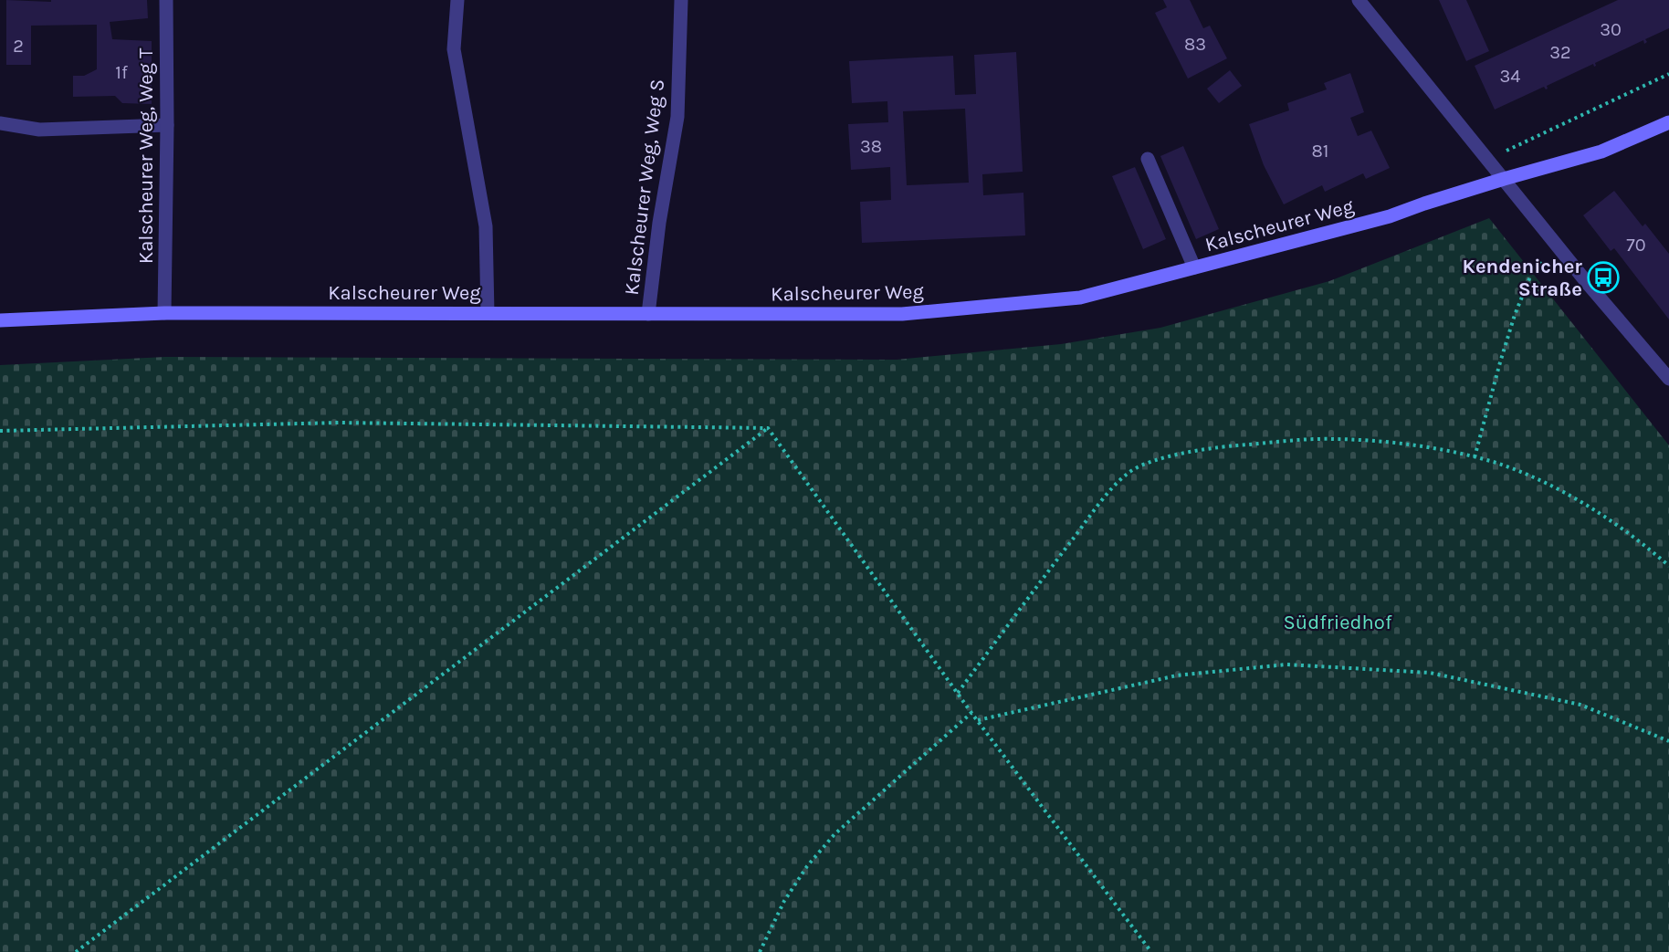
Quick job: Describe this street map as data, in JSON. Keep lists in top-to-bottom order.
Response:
{
  "streets": {
    "street": ["Kalscheurer Weg, Weg T", "Kalscheurer Weg, Weg S", "Kalscheurer Weg"]
  },
  "crossings": [
    ["Kalscheurer Weg, Weg T", "Kalscheurer Weg"],
    ["Kalscheurer Weg, Weg S", "Kalscheurer Weg"]
  ],
  "parks": ["Südfriedhof"],
  "places": {
    "bus stop": ["Kendenicher Straße"]
  },
  "house_numbers": [
    "30",
    "83",
    "2",
    "32",
    "1f",
    "34",
    "38",
    "81",
    "70"
  ]
}
